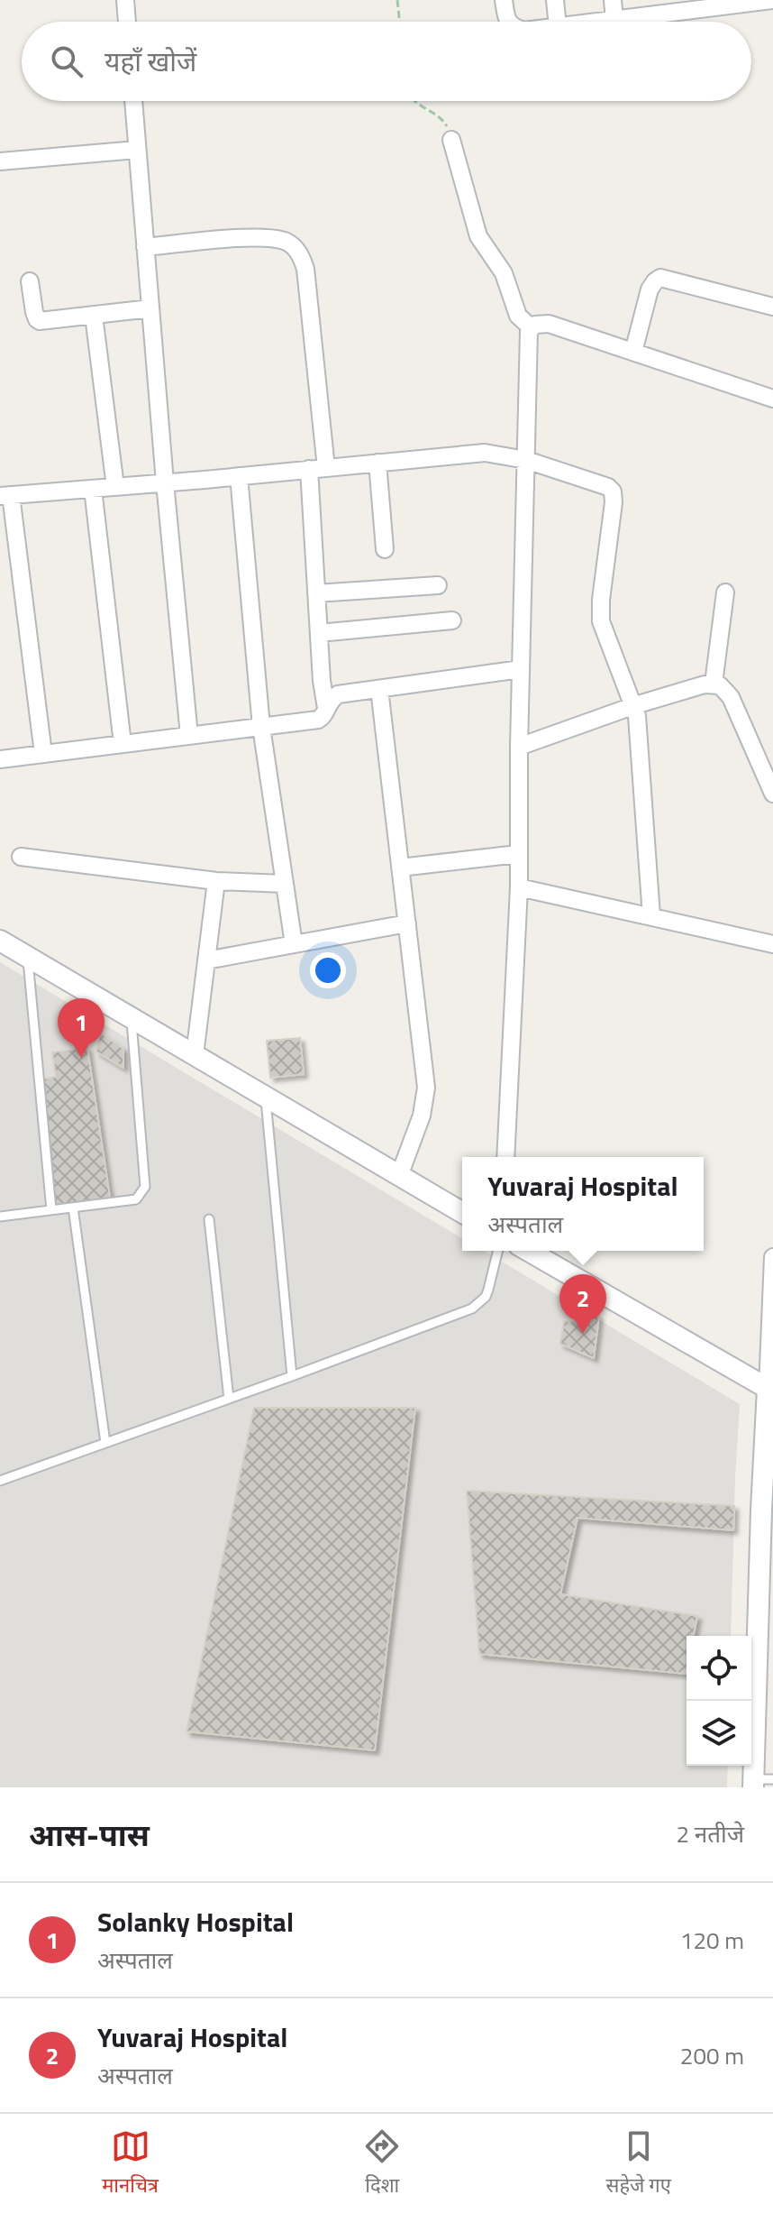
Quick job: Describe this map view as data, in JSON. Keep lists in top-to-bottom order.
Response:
{
  "page": {
    "search": "यहाँ खोजें",
    "pins": ["1", "2"],
    "popup": ["Yuvaraj Hospital", "अस्पताल"],
    "heading": ["आस-पास", "2 नतीजे"],
    "list": [
      {
        "mark": "1",
        "name": "Solanky Hospital",
        "note": "अस्पताल",
        "value": "120 m"
      },
      {
        "mark": "2",
        "name": "Yuvaraj Hospital",
        "note": "अस्पताल",
        "value": "200 m"
      }
    ],
    "nav": ["मानचित्र", "दिशा", "सहेजे गए"]
  }
}
